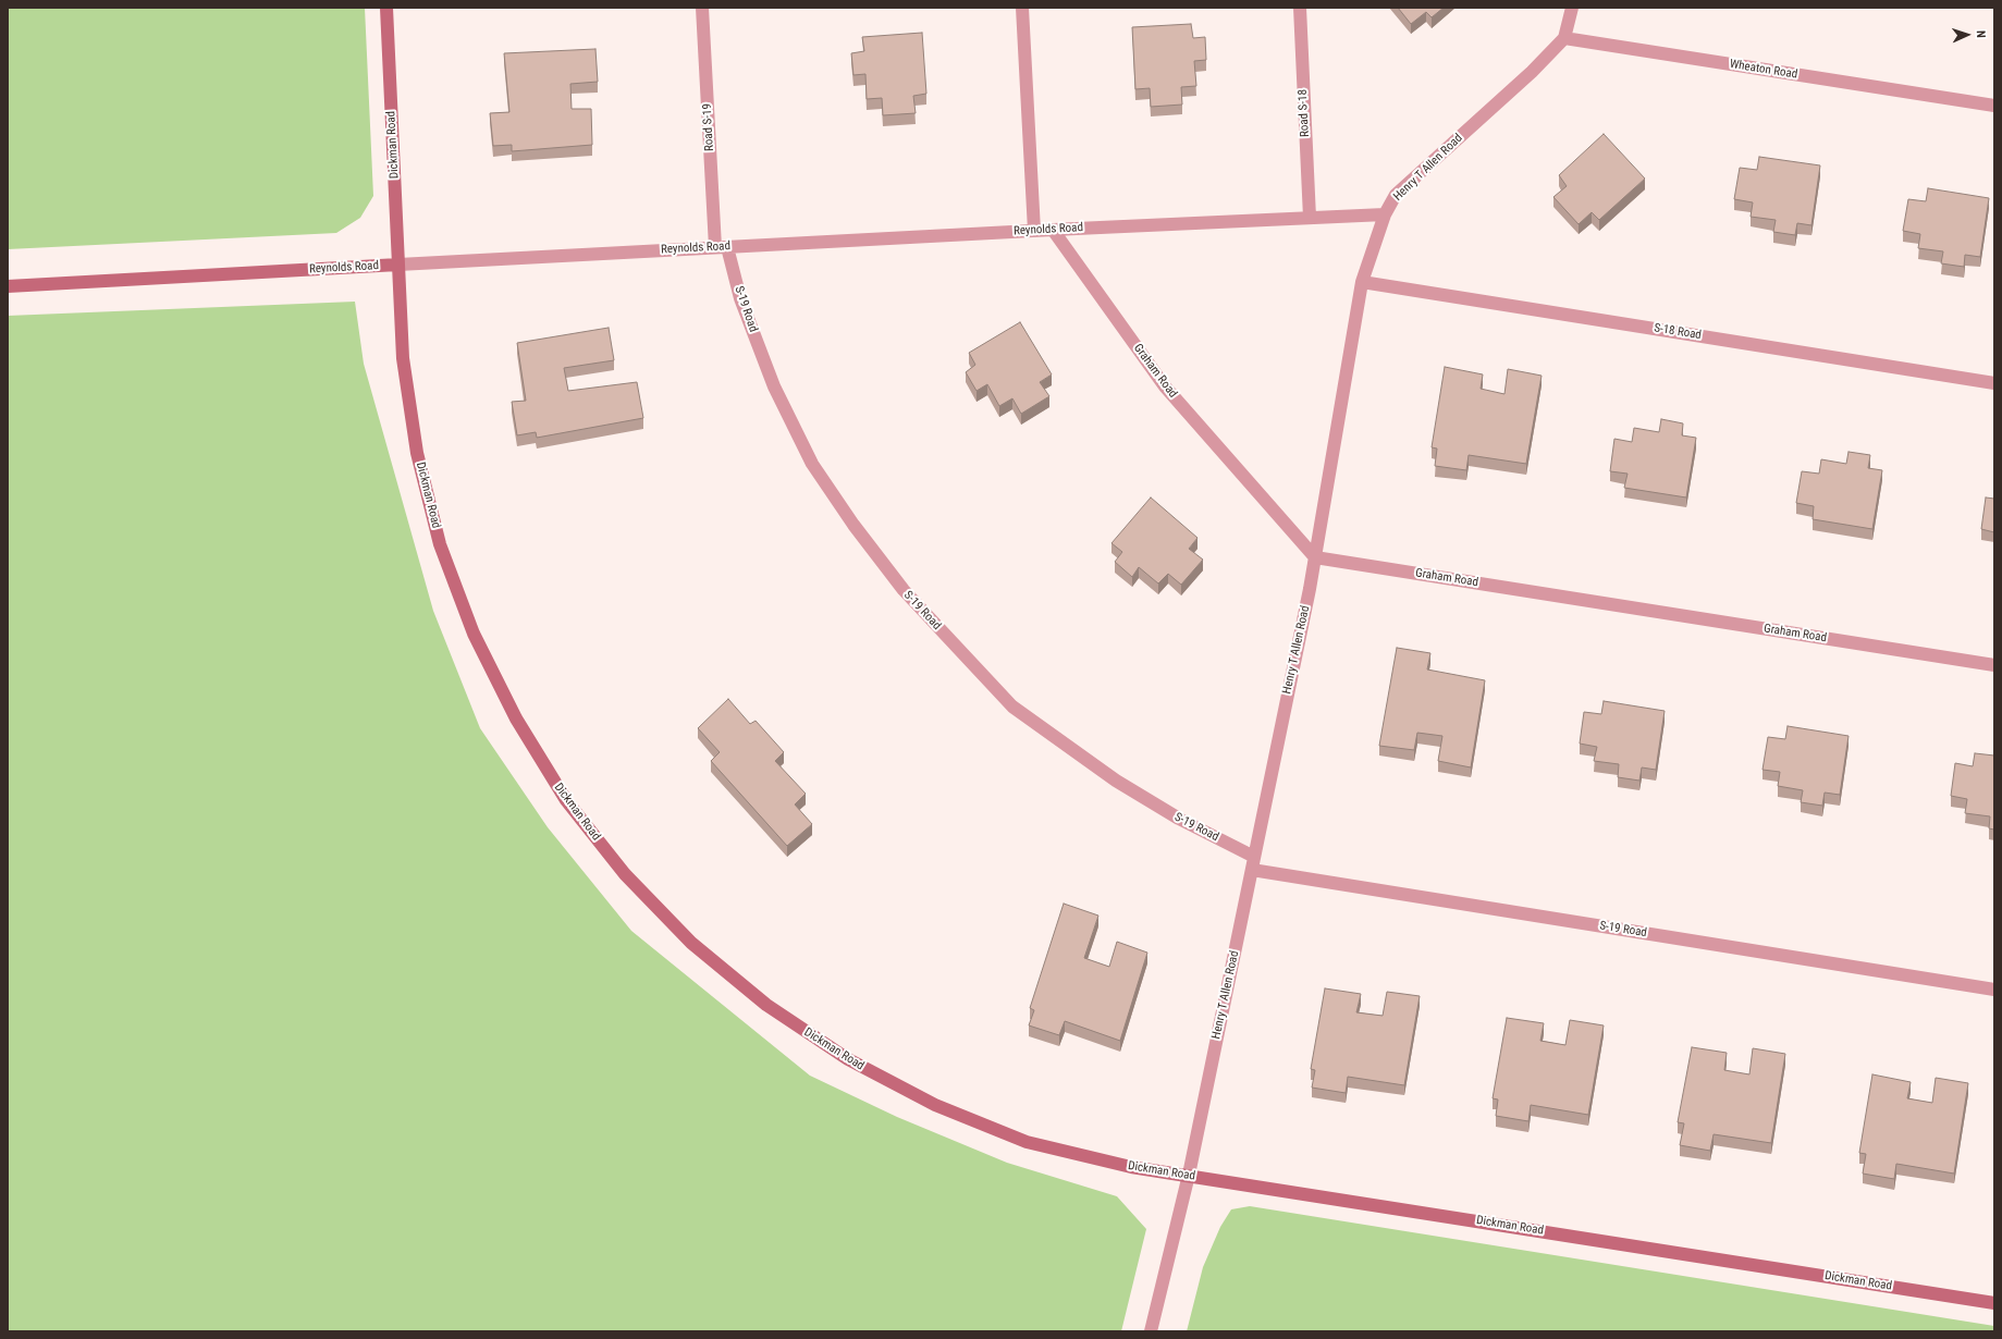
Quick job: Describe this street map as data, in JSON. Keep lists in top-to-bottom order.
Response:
{
  "streets": {
    "street": [
      "Wheaton Road",
      "Road S-18",
      "Road S-19",
      "Dickman Road",
      "Henry T Allen Road",
      "Reynolds Road",
      "S-19 Road",
      "S-18 Road",
      "Graham Road"
    ]
  },
  "crossings": [
    ["Wheaton Road", "Henry T Allen Road"],
    ["Road S-18", "Reynolds Road"],
    ["Road S-19", "Reynolds Road"],
    ["Road S-19", "S-19 Road"],
    ["Dickman Road", "Henry T Allen Road"],
    ["Dickman Road", "Reynolds Road"],
    ["Henry T Allen Road", "Reynolds Road"],
    ["Henry T Allen Road", "S-19 Road"],
    ["Henry T Allen Road", "S-18 Road"],
    ["Henry T Allen Road", "Graham Road"],
    ["Reynolds Road", "S-19 Road"],
    ["Reynolds Road", "Graham Road"]
  ],
  "north": "right"
}
